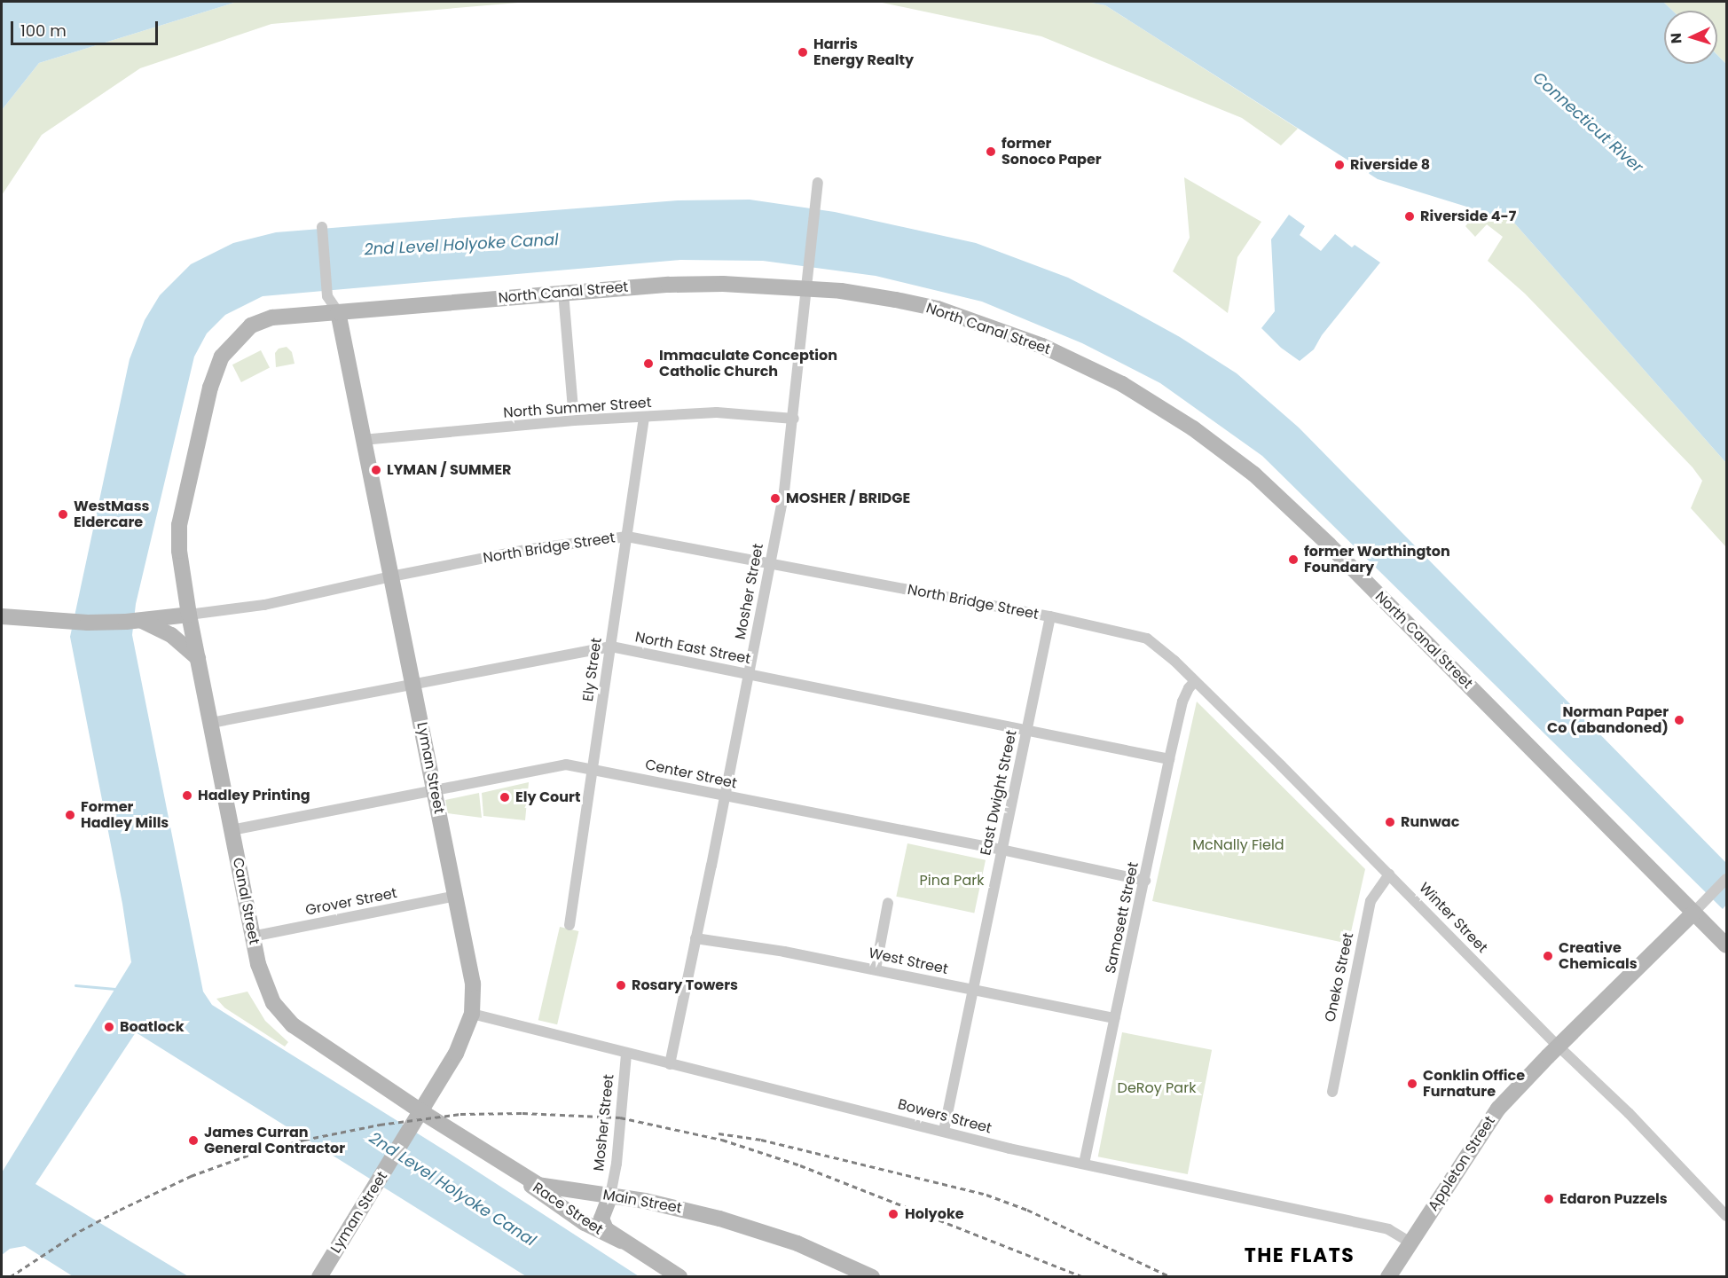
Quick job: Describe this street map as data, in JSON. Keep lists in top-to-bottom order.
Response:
{
  "streets": {
    "street": [
      "North Canal Street",
      "North Summer Street",
      "North Bridge Street",
      "Mosher Street",
      "North East Street",
      "Ely Street",
      "Lyman Street",
      "Center Street",
      "East Dwight Street",
      "Canal Street",
      "Grover Street",
      "Samosett Street",
      "Winter Street",
      "West Street",
      "Oneko Street",
      "Bowers Street",
      "Appleton Street",
      "Main Street",
      "Race Street"
    ]
  },
  "crossings": [
    ["North Canal Street", "North Bridge Street"],
    ["North Canal Street", "Mosher Street"],
    ["North Canal Street", "Lyman Street"],
    ["North Canal Street", "Canal Street"],
    ["North Canal Street", "Appleton Street"],
    ["North Summer Street", "Mosher Street"],
    ["North Summer Street", "Ely Street"],
    ["North Summer Street", "Lyman Street"],
    ["North Bridge Street", "Mosher Street"],
    ["North Bridge Street", "Ely Street"],
    ["North Bridge Street", "Lyman Street"],
    ["North Bridge Street", "East Dwight Street"],
    ["North Bridge Street", "Canal Street"],
    ["North Bridge Street", "Winter Street"],
    ["Mosher Street", "North East Street"],
    ["Mosher Street", "Center Street"],
    ["Mosher Street", "West Street"],
    ["Mosher Street", "Bowers Street"],
    ["Mosher Street", "Main Street"],
    ["Mosher Street", "Race Street"],
    ["North East Street", "Ely Street"],
    ["North East Street", "Lyman Street"],
    ["North East Street", "East Dwight Street"],
    ["North East Street", "Canal Street"],
    ["North East Street", "Samosett Street"],
    ["Ely Street", "Center Street"],
    ["Lyman Street", "Center Street"],
    ["Lyman Street", "Canal Street"],
    ["Lyman Street", "Grover Street"],
    ["Lyman Street", "Bowers Street"],
    ["Lyman Street", "Main Street"],
    ["Center Street", "East Dwight Street"],
    ["Center Street", "Canal Street"],
    ["Center Street", "Samosett Street"],
    ["East Dwight Street", "West Street"],
    ["East Dwight Street", "Bowers Street"],
    ["Canal Street", "Grover Street"],
    ["Canal Street", "Main Street"],
    ["Samosett Street", "Winter Street"],
    ["Samosett Street", "West Street"],
    ["Samosett Street", "Bowers Street"],
    ["Winter Street", "Oneko Street"],
    ["Winter Street", "Appleton Street"],
    ["Bowers Street", "Appleton Street"],
    ["Main Street", "Race Street"]
  ],
  "districts": ["THE FLATS"],
  "water": ["Connecticut River", "2nd Level Holyoke Canal"],
  "parks": ["McNally Field", "Pina Park", "DeRoy Park"],
  "places": [
    "Harris Energy Realty",
    "former Sonoco Paper",
    "Riverside 8",
    "Riverside 4-7",
    "Immaculate Conception Catholic Church",
    "LYMAN / SUMMER",
    "MOSHER / BRIDGE",
    "WestMass Eldercare",
    "former Worthington Foundary",
    "Norman Paper Co (abandoned)",
    "Hadley Printing",
    "Ely Court",
    "Former Hadley Mills",
    "Runwac",
    "Creative Chemicals",
    "Rosary Towers",
    "Boatlock",
    "Conklin Office Furnature",
    "James Curran General Contractor",
    "Edaron Puzzels",
    "Holyoke"
  ],
  "scale_bar": "100 m",
  "north": "left"
}
